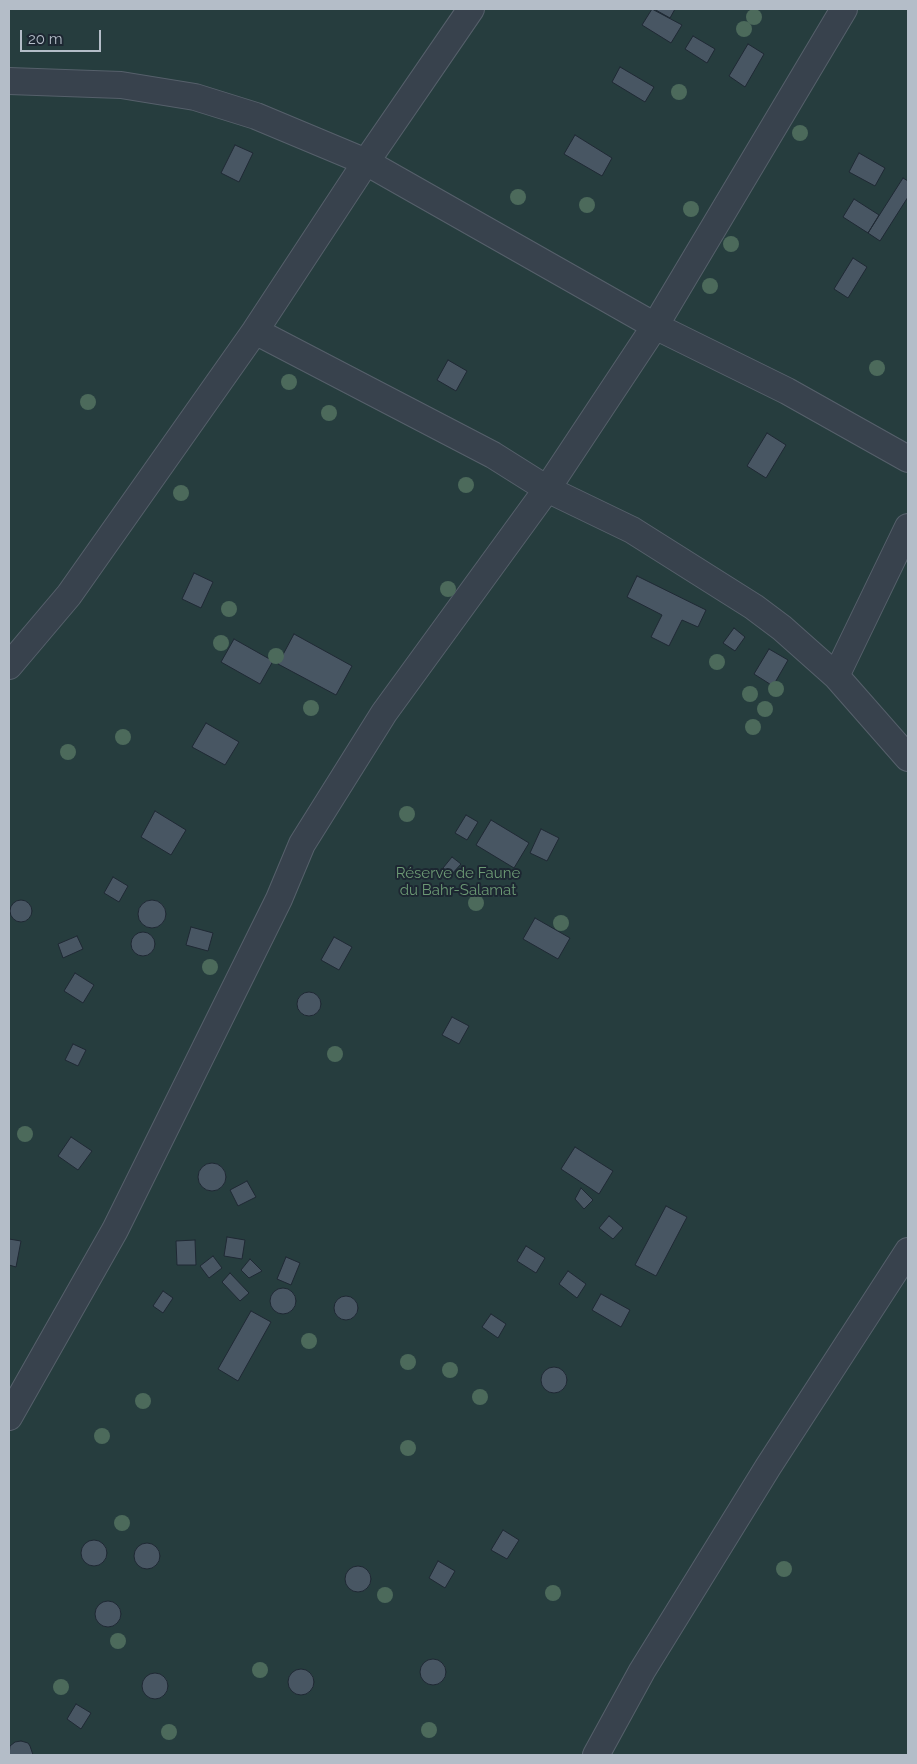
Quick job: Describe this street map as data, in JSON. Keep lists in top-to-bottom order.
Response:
{
  "parks": ["Réserve de Faune du Bahr-Salamat"],
  "scale_bar": "20 m"
}
